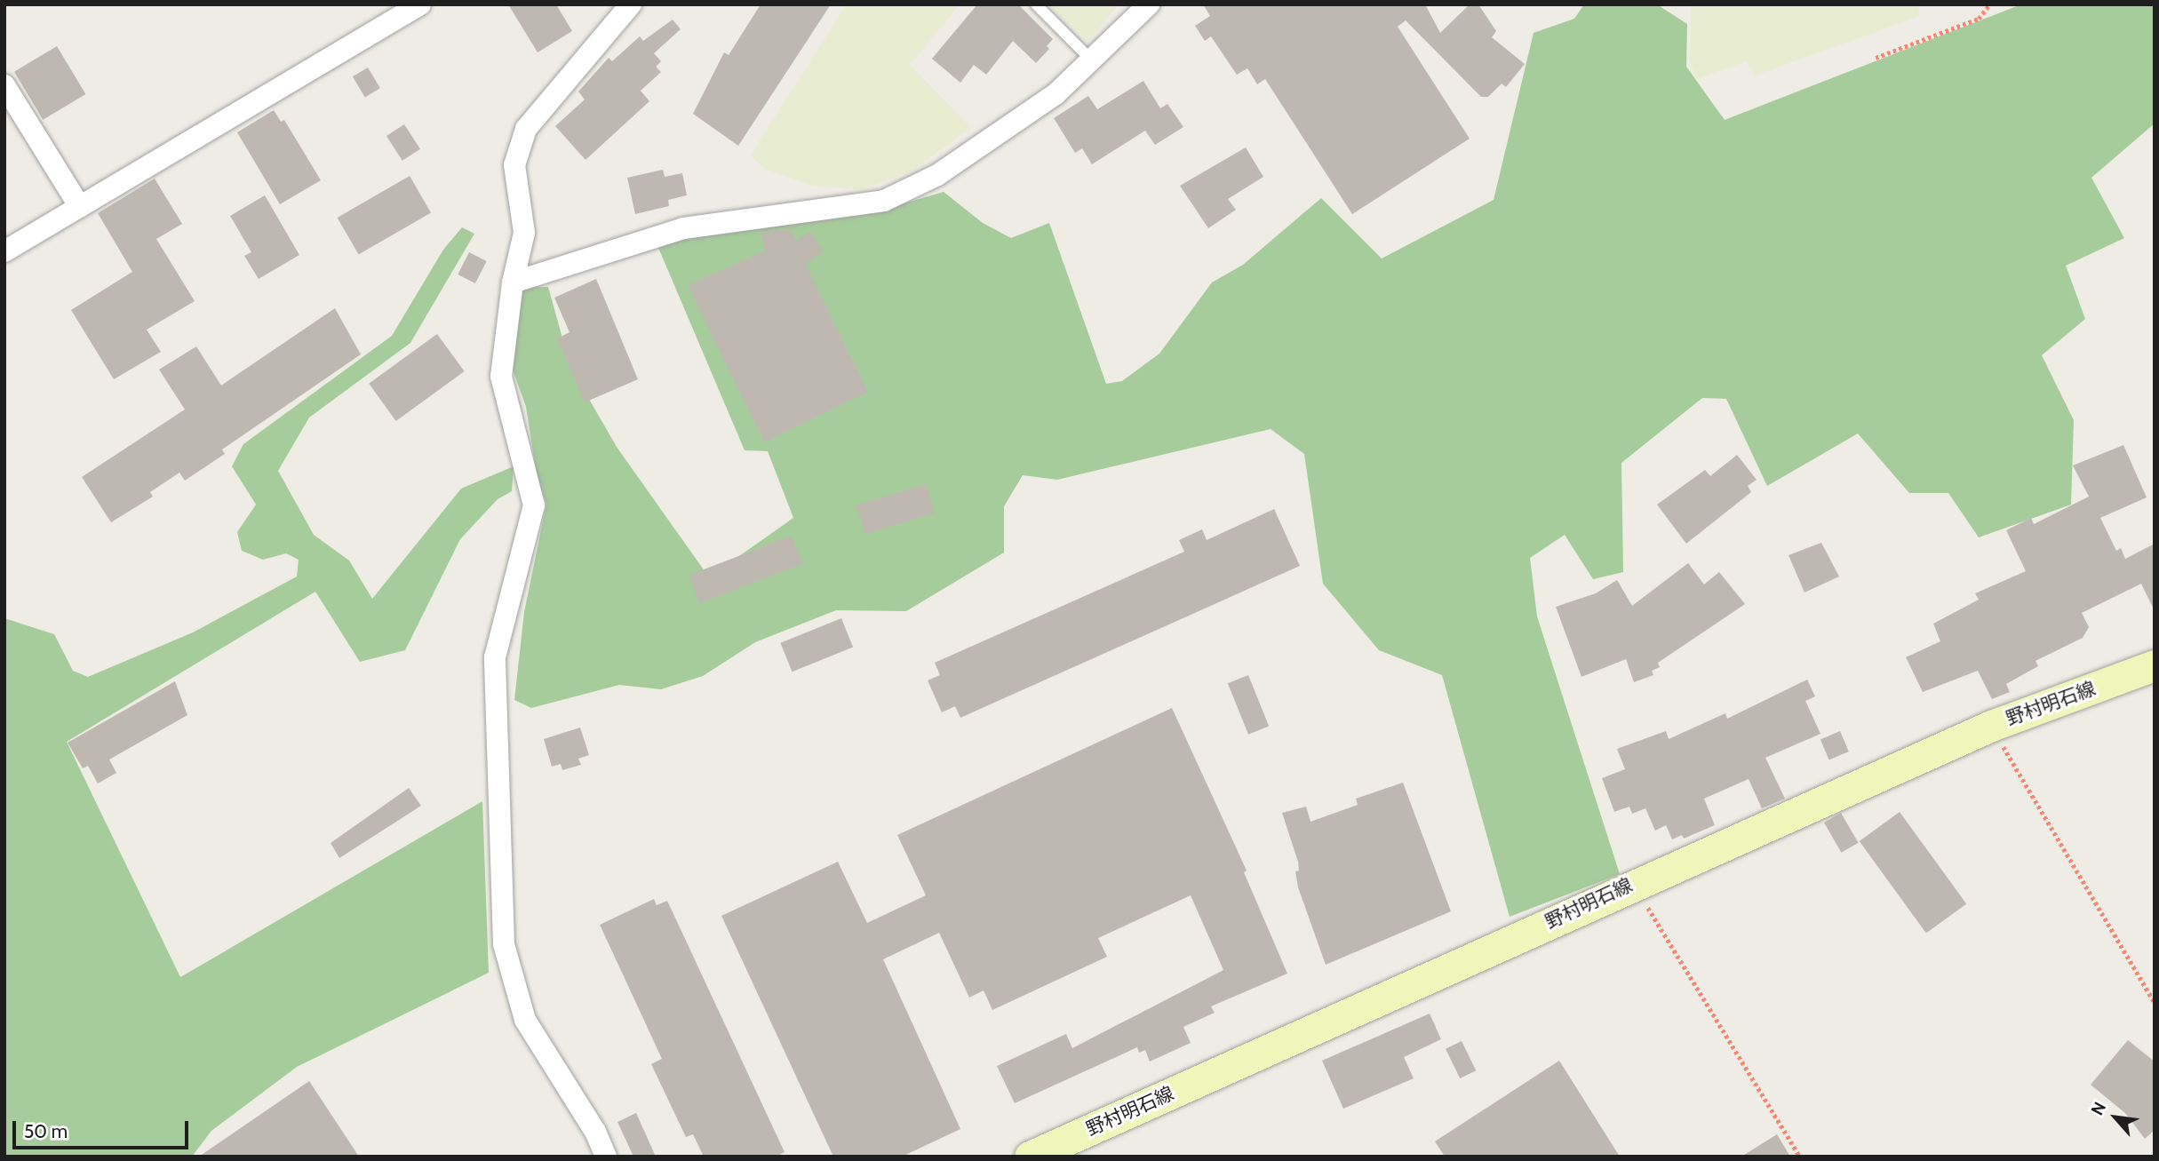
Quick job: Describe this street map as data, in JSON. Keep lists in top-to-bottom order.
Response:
{
  "streets": {
    "main road": ["野村明石線"]
  },
  "scale_bar": "50 m",
  "north": "top left"
}
